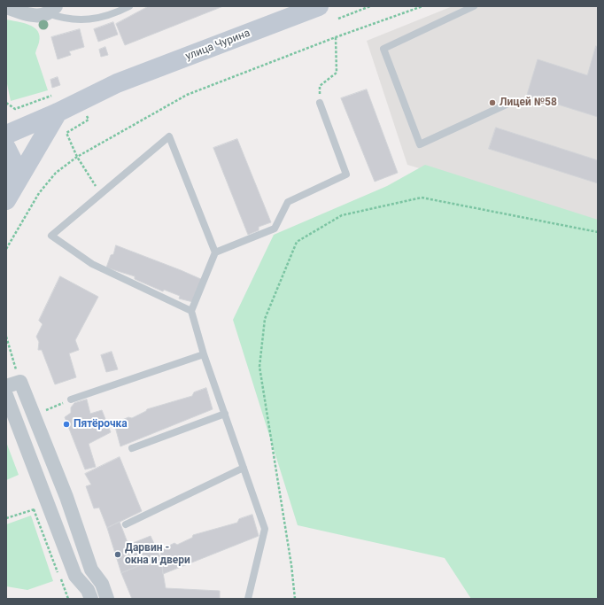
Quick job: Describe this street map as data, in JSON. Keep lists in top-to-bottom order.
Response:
{
  "streets": {
    "street": ["улица Чурина"]
  },
  "places": ["Лицей №58", "Пятёрочка", "Дарвин - окна и двери"]
}
